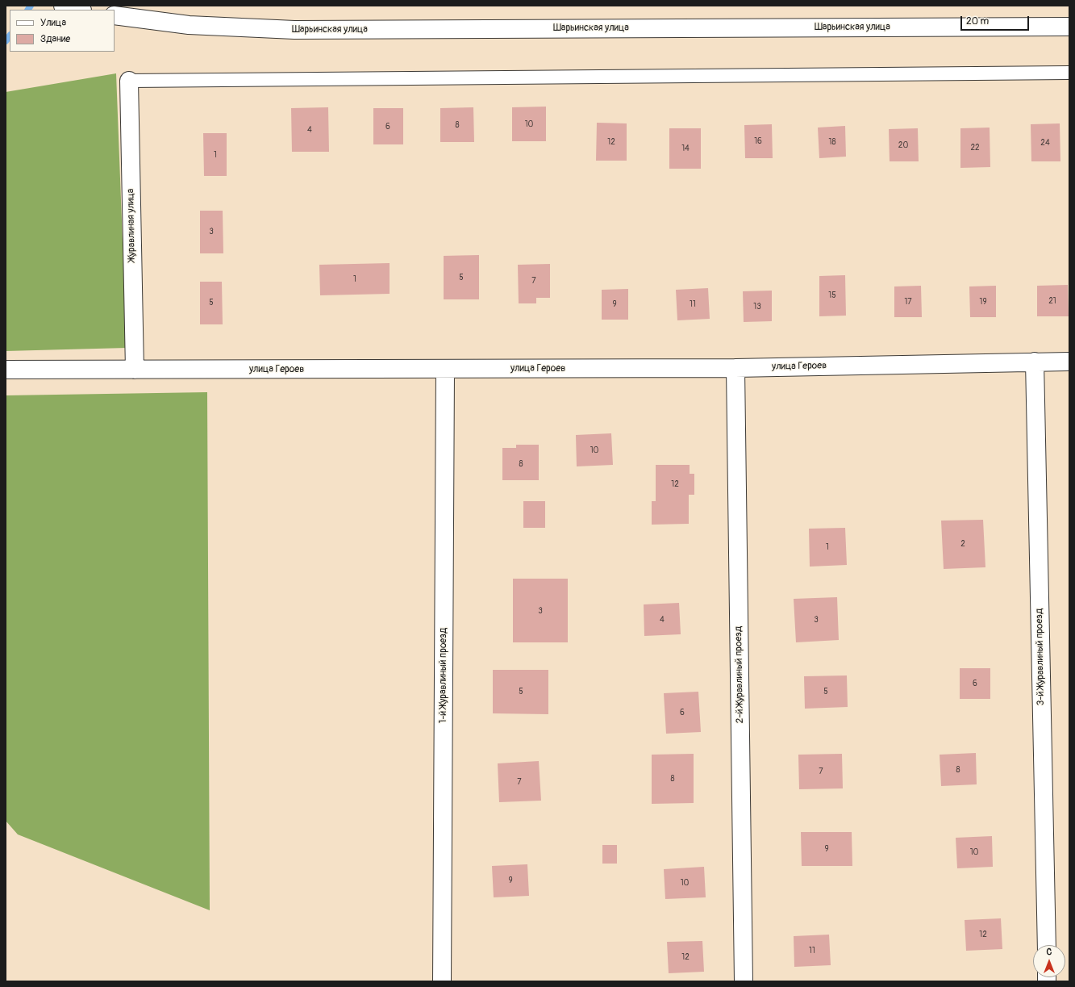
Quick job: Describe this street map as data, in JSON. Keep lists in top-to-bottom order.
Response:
{
  "streets": {
    "street": [
      "Шарьинская улица",
      "Журавлиная улица",
      "улица Героев",
      "3-й Журавлиный проезд",
      "2-й Журавлиный проезд",
      "1-й Журавлиный проезд"
    ]
  },
  "crossings": [
    ["Журавлиная улица", "улица Героев"],
    ["улица Героев", "3-й Журавлиный проезд"],
    ["улица Героев", "2-й Журавлиный проезд"],
    ["улица Героев", "1-й Журавлиный проезд"]
  ],
  "house_numbers": [
    "10",
    "8",
    "6",
    "4",
    "16",
    "12",
    "18",
    "24",
    "20",
    "22",
    "14",
    "1",
    "3",
    "5",
    "1",
    "7",
    "15",
    "21",
    "17",
    "19",
    "5",
    "9",
    "11",
    "13",
    "10",
    "8",
    "12",
    "2",
    "1",
    "3",
    "4",
    "3",
    "6",
    "5",
    "5",
    "6",
    "8",
    "7",
    "8",
    "7",
    "9",
    "10",
    "9",
    "10",
    "12",
    "11",
    "12"
  ],
  "legend": ["Улица", "Здание"],
  "scale_bar": "20 m",
  "north": "top"
}
